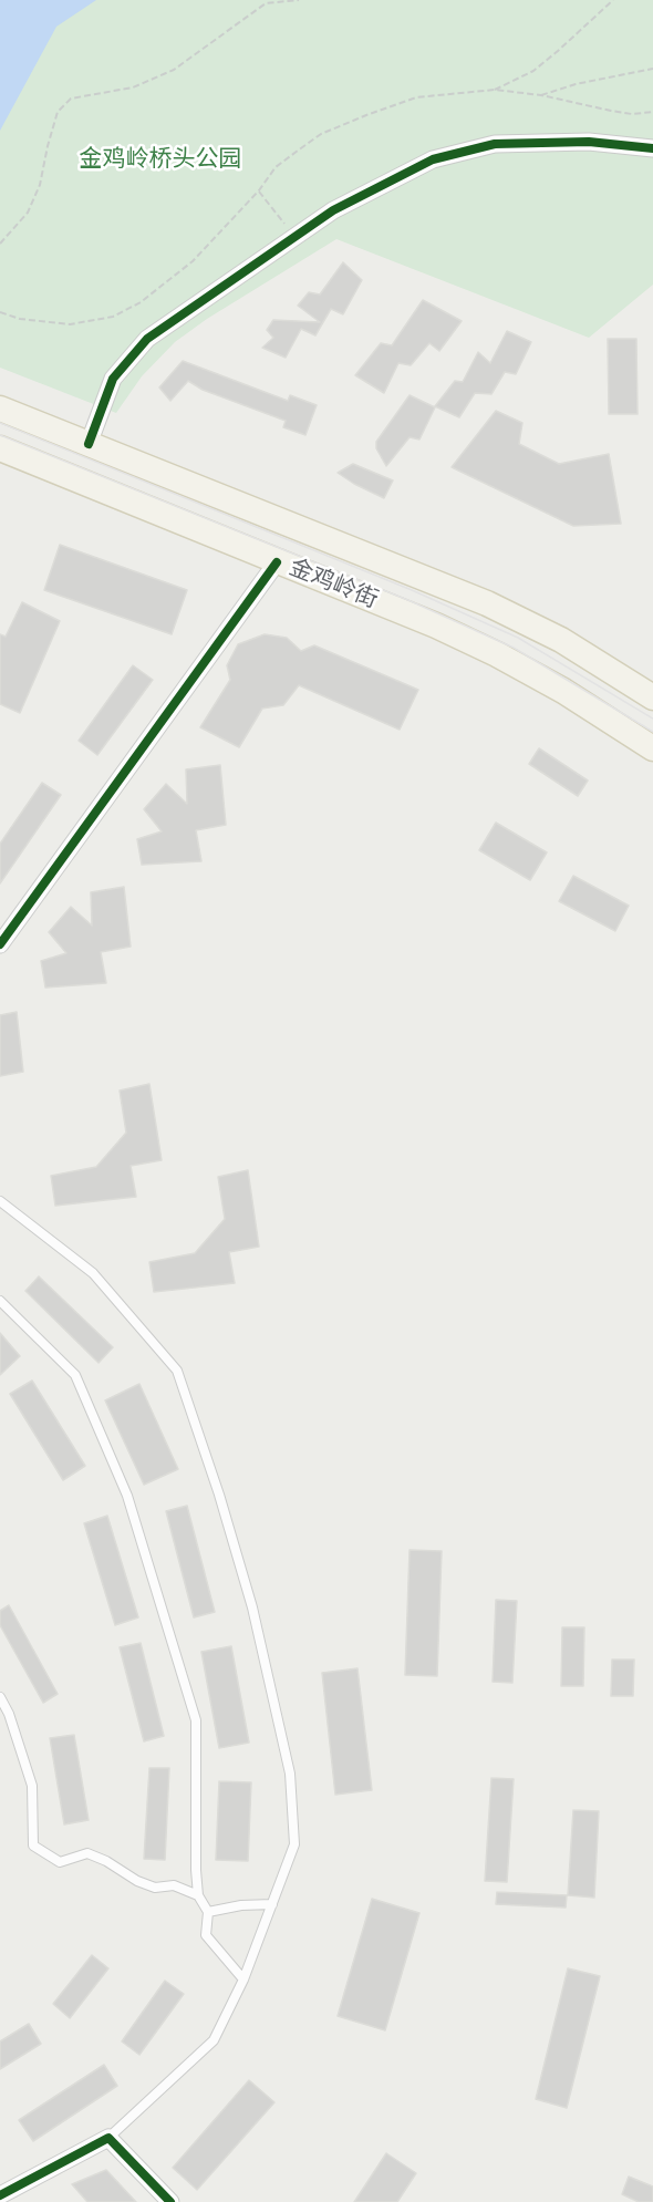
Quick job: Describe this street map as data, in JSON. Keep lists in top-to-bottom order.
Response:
{
  "streets": {
    "main road": ["金鸡岭街"]
  },
  "parks": ["金鸡岭桥头公园"]
}
